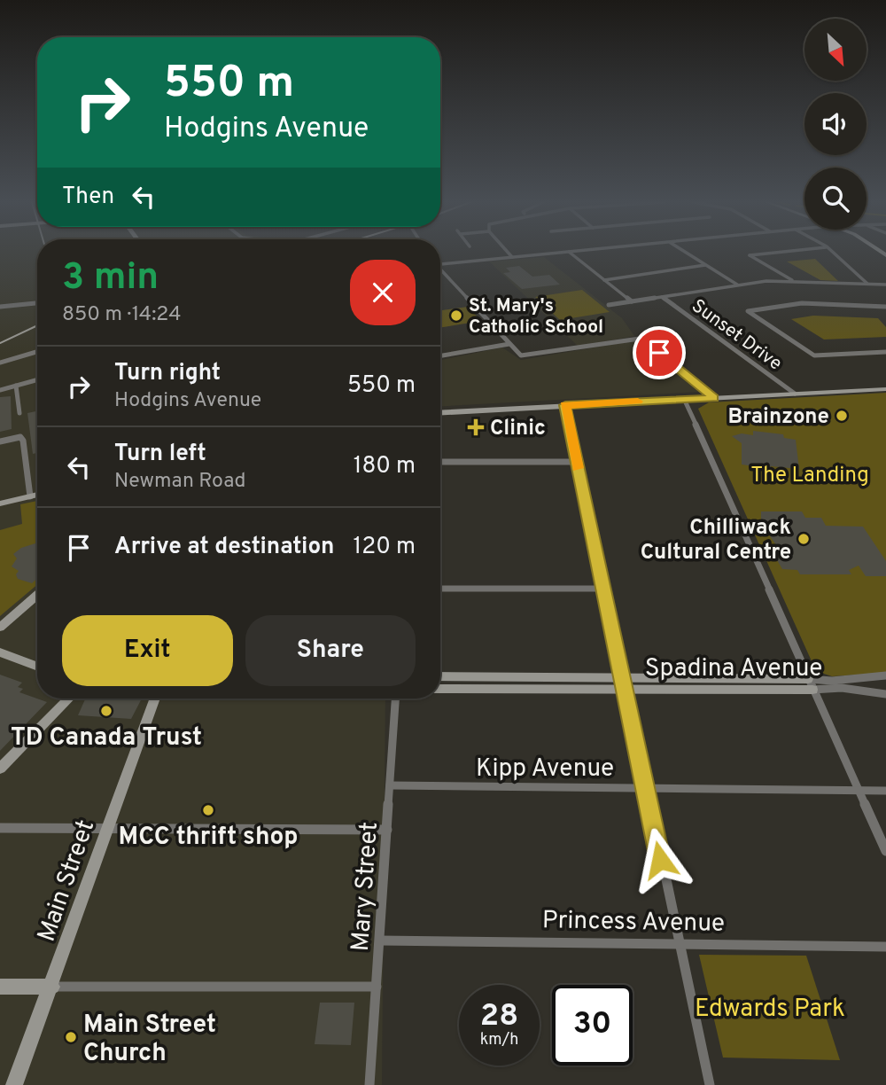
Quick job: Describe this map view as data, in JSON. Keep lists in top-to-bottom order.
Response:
{
  "streets": {
    "street": [
      "Sunset Drive",
      "Spadina Avenue",
      "Kipp Avenue",
      "Main Street",
      "Mary Street",
      "Princess Avenue"
    ]
  },
  "crossings": [
    ["Kipp Avenue", "Mary Street"],
    ["Mary Street", "Princess Avenue"]
  ],
  "parks": ["The Landing", "Edwards Park"],
  "places": {
    "other": [
      "St. Mary's Catholic School",
      "Brainzone",
      "Chilliwack Cultural Centre",
      "TD Canada Trust",
      "MCC thrift shop",
      "Main Street Church"
    ],
    "health": ["Clinic"]
  },
  "north": "bottom right",
  "page": {
    "turn": ["550 m", "Hodgins Avenue"],
    "then": "Then",
    "heading": ["3 min", "850 m · 14:24"],
    "list": [
      {
        "name": "Turn right",
        "note": "Hodgins Avenue",
        "value": "550 m"
      },
      {
        "name": "Turn left",
        "note": "Newman Road",
        "value": "180 m"
      },
      {
        "name": "Arrive at destination",
        "value": "120 m"
      }
    ],
    "buttons": ["Exit", "Share"],
    "speed": "28 km/h",
    "limit": "30"
  }
}
